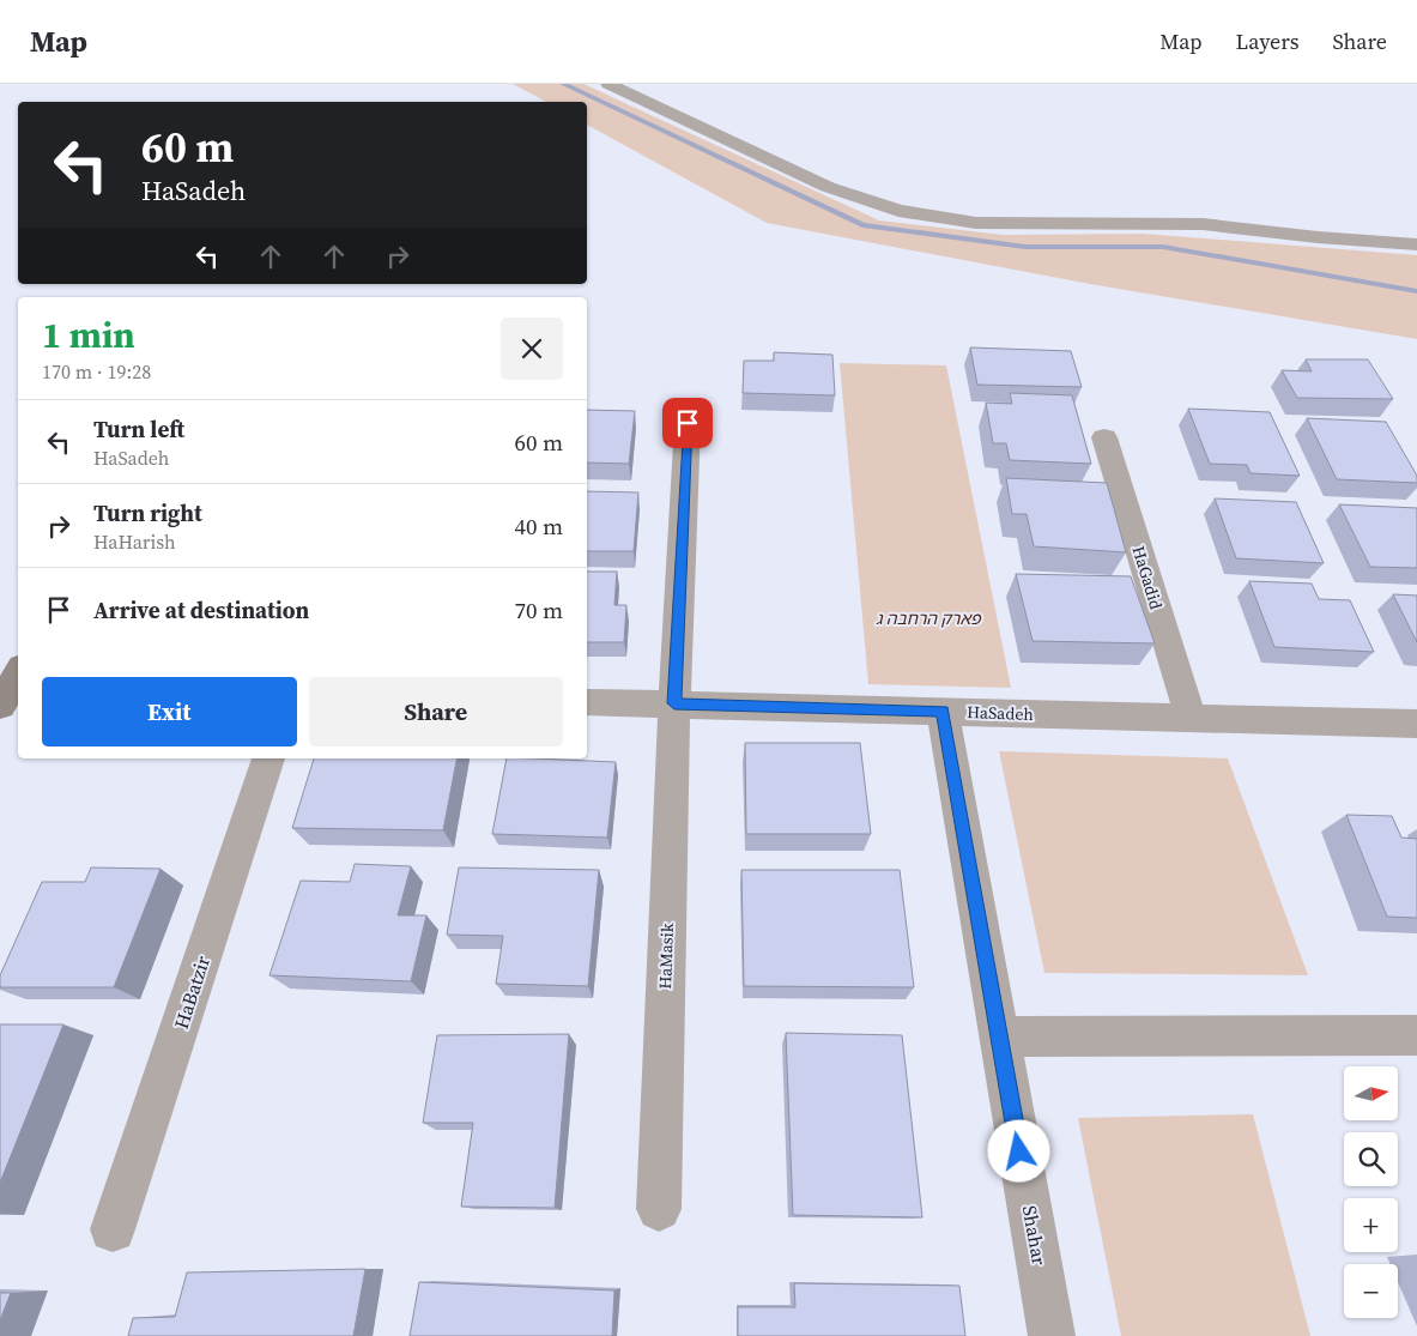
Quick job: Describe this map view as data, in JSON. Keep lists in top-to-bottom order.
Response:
{
  "streets": {
    "street": [
      "HaGadid",
      "HaSadeh",
      "HaMasik",
      "HaBatzir",
      "Shahar"
    ]
  },
  "crossings": [
    ["HaGadid", "HaSadeh"],
    ["HaSadeh", "HaMasik"],
    ["HaSadeh", "Shahar"]
  ],
  "parks": ["פארק הרחבה ג"],
  "north": "right",
  "page": {
    "header": "Map",
    "nav": ["Map", "Layers", "Share"],
    "turn": ["60 m", "HaSadeh"],
    "heading": ["1 min", "170 m · 19:28"],
    "list": [
      {
        "name": "Turn left",
        "note": "HaSadeh",
        "value": "60 m"
      },
      {
        "name": "Turn right",
        "note": "HaHarish",
        "value": "40 m"
      },
      {
        "name": "Arrive at destination",
        "value": "70 m"
      }
    ],
    "buttons": ["Exit", "Share"],
    "map_buttons": ["+", "−"]
  }
}
